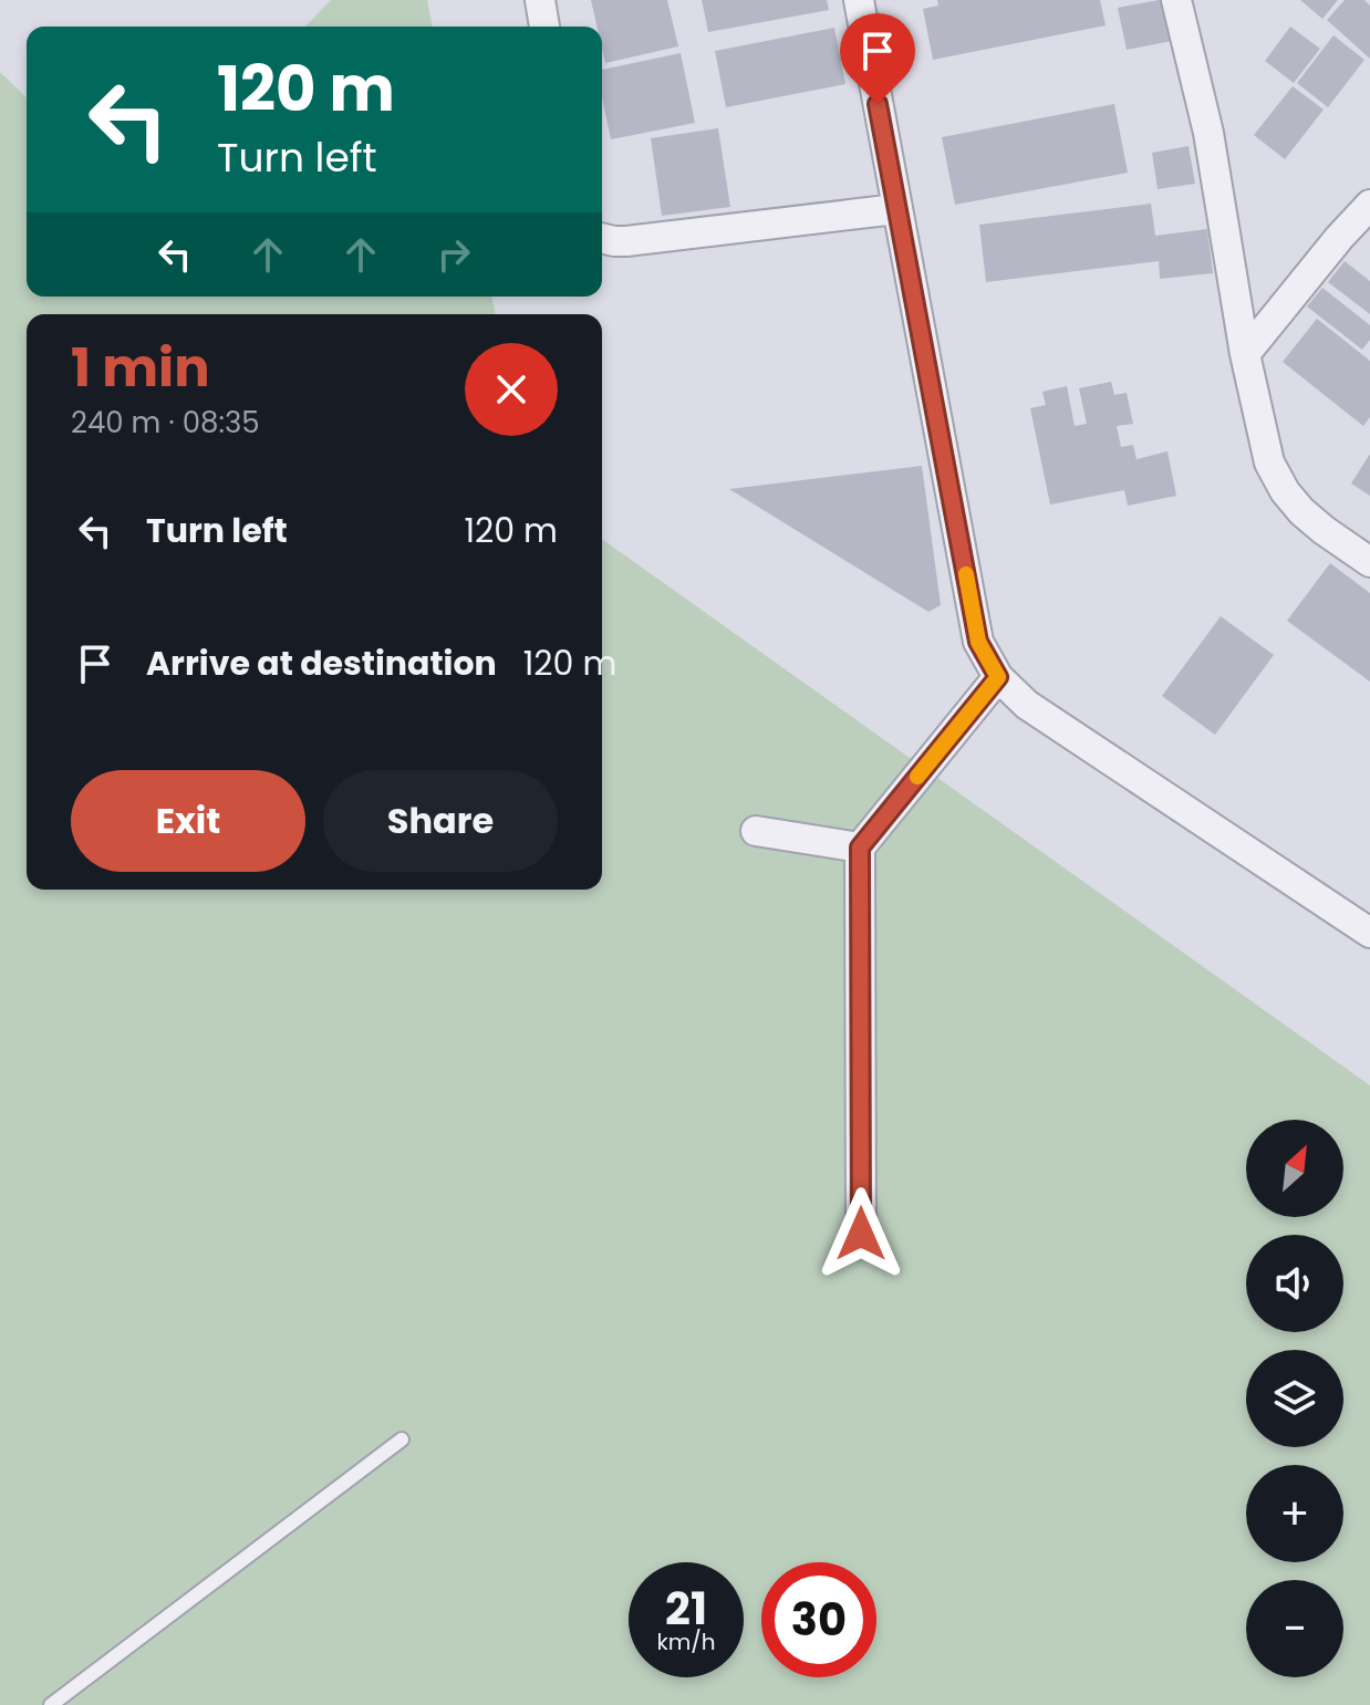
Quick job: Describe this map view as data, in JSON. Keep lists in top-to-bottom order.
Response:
{
  "north": "top right",
  "page": {
    "turn": ["120 m", "Turn left"],
    "heading": ["1 min", "240 m · 08:35"],
    "list": [
      {
        "name": "Turn left",
        "value": "120 m"
      },
      {
        "name": "Arrive at destination",
        "value": "120 m"
      }
    ],
    "buttons": ["Exit", "Share"],
    "map_buttons": ["+", "−"],
    "speed": "21 km/h",
    "limit": "30"
  }
}
